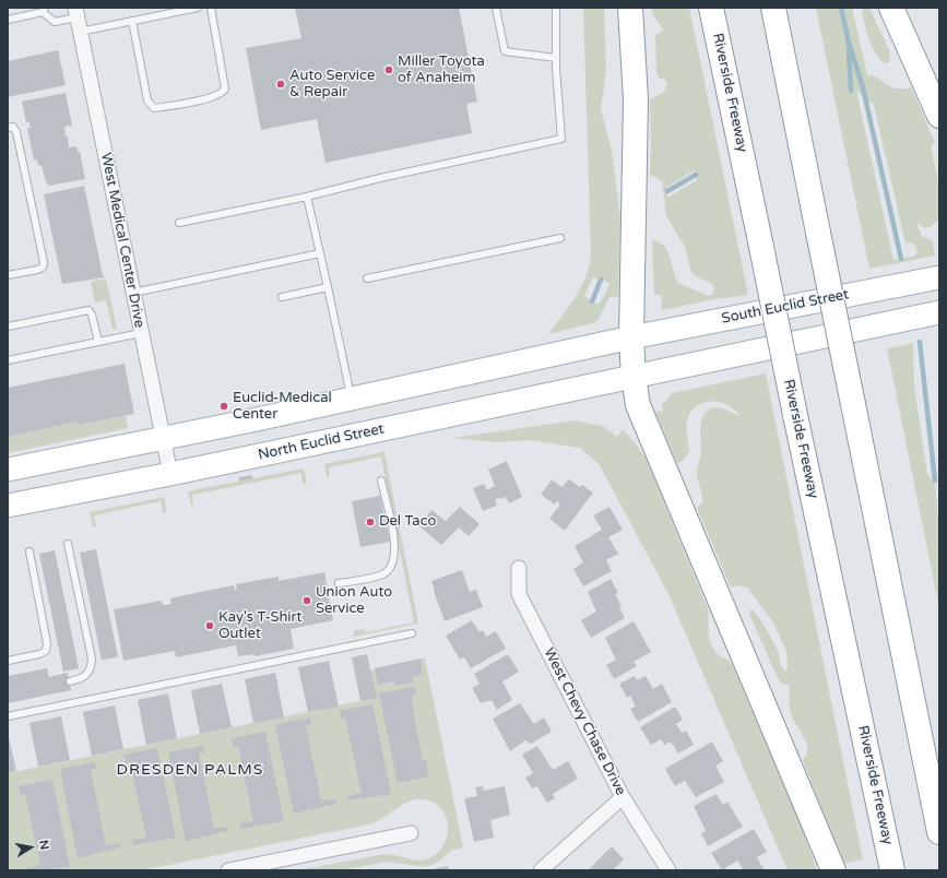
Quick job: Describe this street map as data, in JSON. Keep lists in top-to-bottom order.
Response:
{
  "streets": {
    "highway": ["Riverside Freeway"],
    "main road": ["South Euclid Street", "North Euclid Street"],
    "street": ["West Medical Center Drive", "West Chevy Chase Drive"]
  },
  "crossings": [
    ["West Medical Center Drive", "North Euclid Street"]
  ],
  "districts": ["DRESDEN PALMS"],
  "places": [
    "Miller Toyota of Anaheim",
    "Auto Service & Repair",
    "Euclid-Medical Center",
    "Del Taco",
    "Union Auto Service",
    "Kay's T-Shirt Outlet"
  ],
  "north": "right"
}
